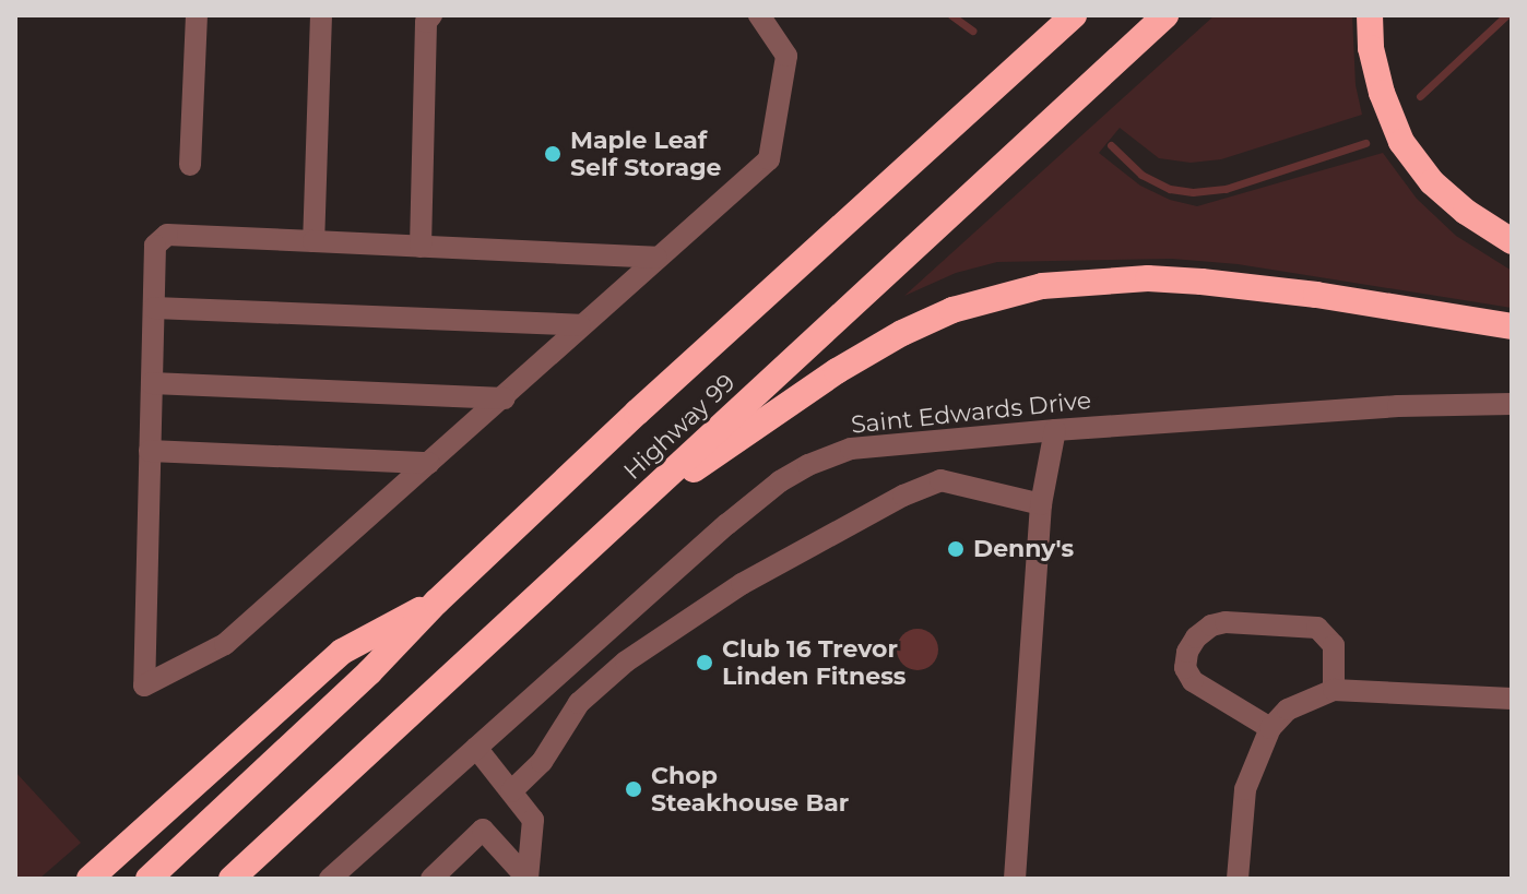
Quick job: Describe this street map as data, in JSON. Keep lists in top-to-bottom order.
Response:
{
  "streets": {
    "highway": ["Highway 99"],
    "street": ["Saint Edwards Drive"]
  },
  "places": [
    "Maple Leaf Self Storage",
    "Denny's",
    "Club 16 Trevor Linden Fitness",
    "Chop Steakhouse Bar"
  ]
}
